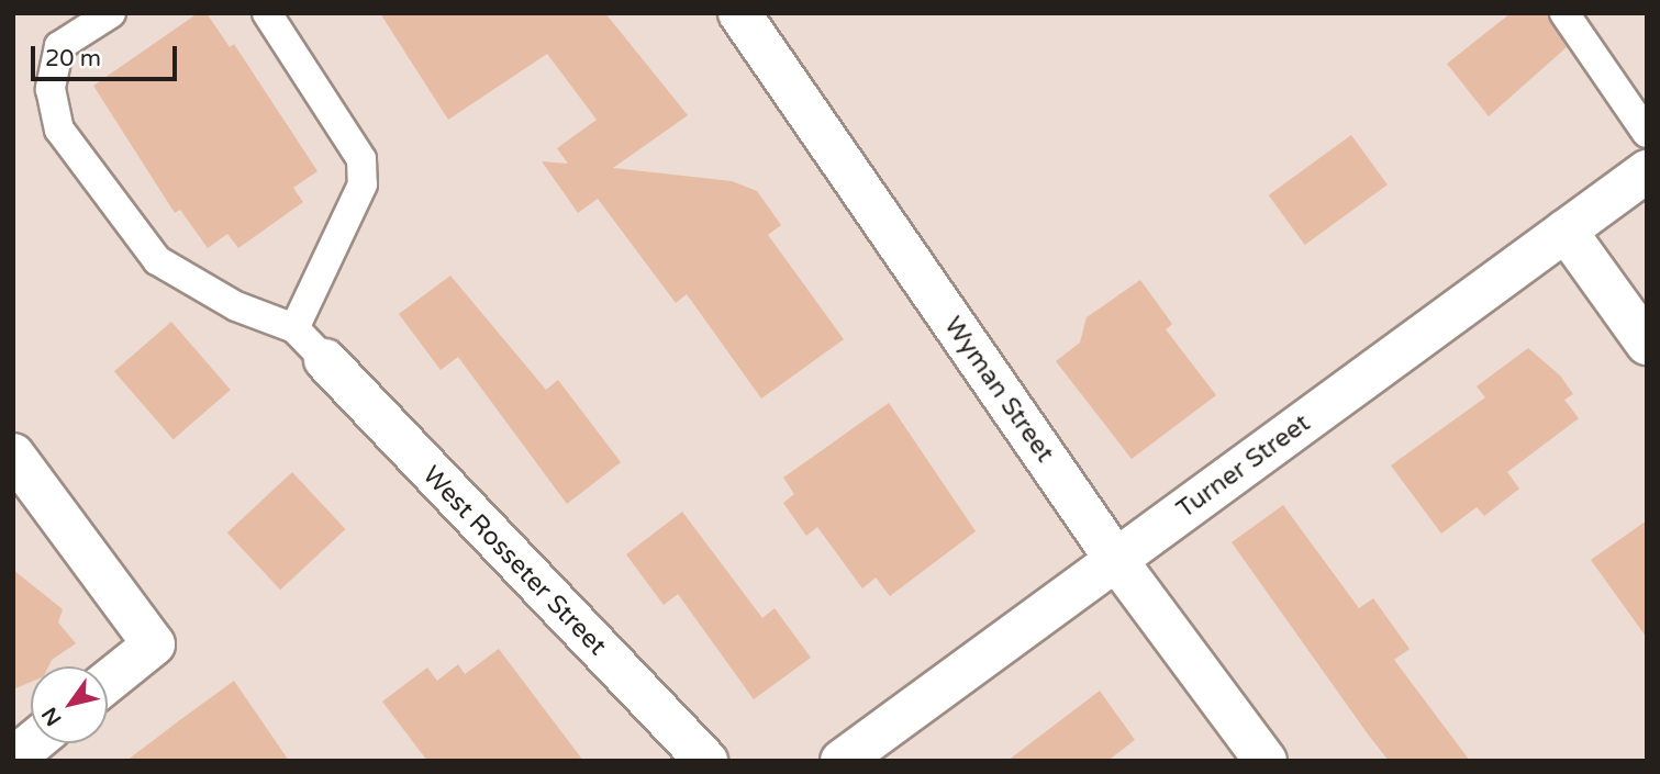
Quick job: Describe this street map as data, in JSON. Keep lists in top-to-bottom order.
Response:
{
  "streets": {
    "street": ["Wyman Street", "Turner Street", "West Rosseter Street"]
  },
  "crossings": [
    ["Wyman Street", "Turner Street"]
  ],
  "scale_bar": "20 m",
  "north": "bottom left"
}
